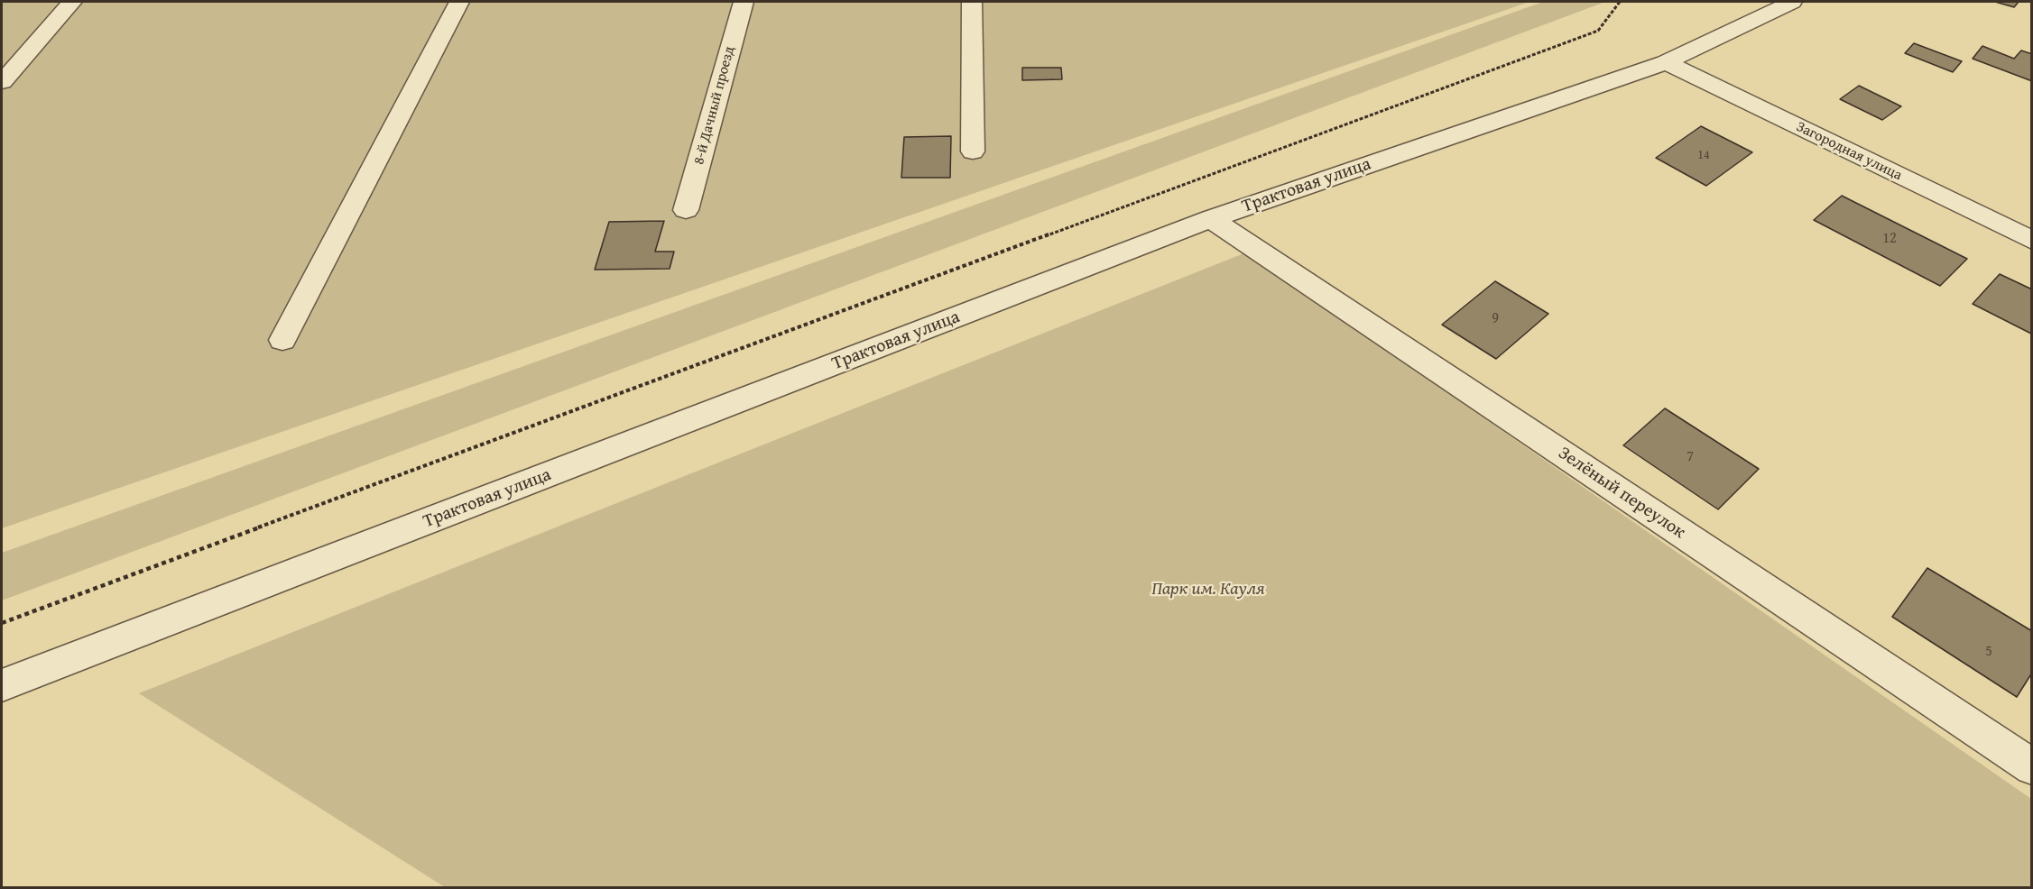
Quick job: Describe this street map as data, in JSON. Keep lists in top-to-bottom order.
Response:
{
  "streets": {
    "street": [
      "8-й Дачный проезд",
      "Загородная улица",
      "Трактовая улица",
      "Зелёный переулок"
    ]
  },
  "crossings": [
    ["Загородная улица", "Трактовая улица"],
    ["Трактовая улица", "Зелёный переулок"]
  ],
  "parks": ["Парк им. Кауля"],
  "house_numbers": [
    "14",
    "12",
    "9",
    "7",
    "5"
  ]
}
